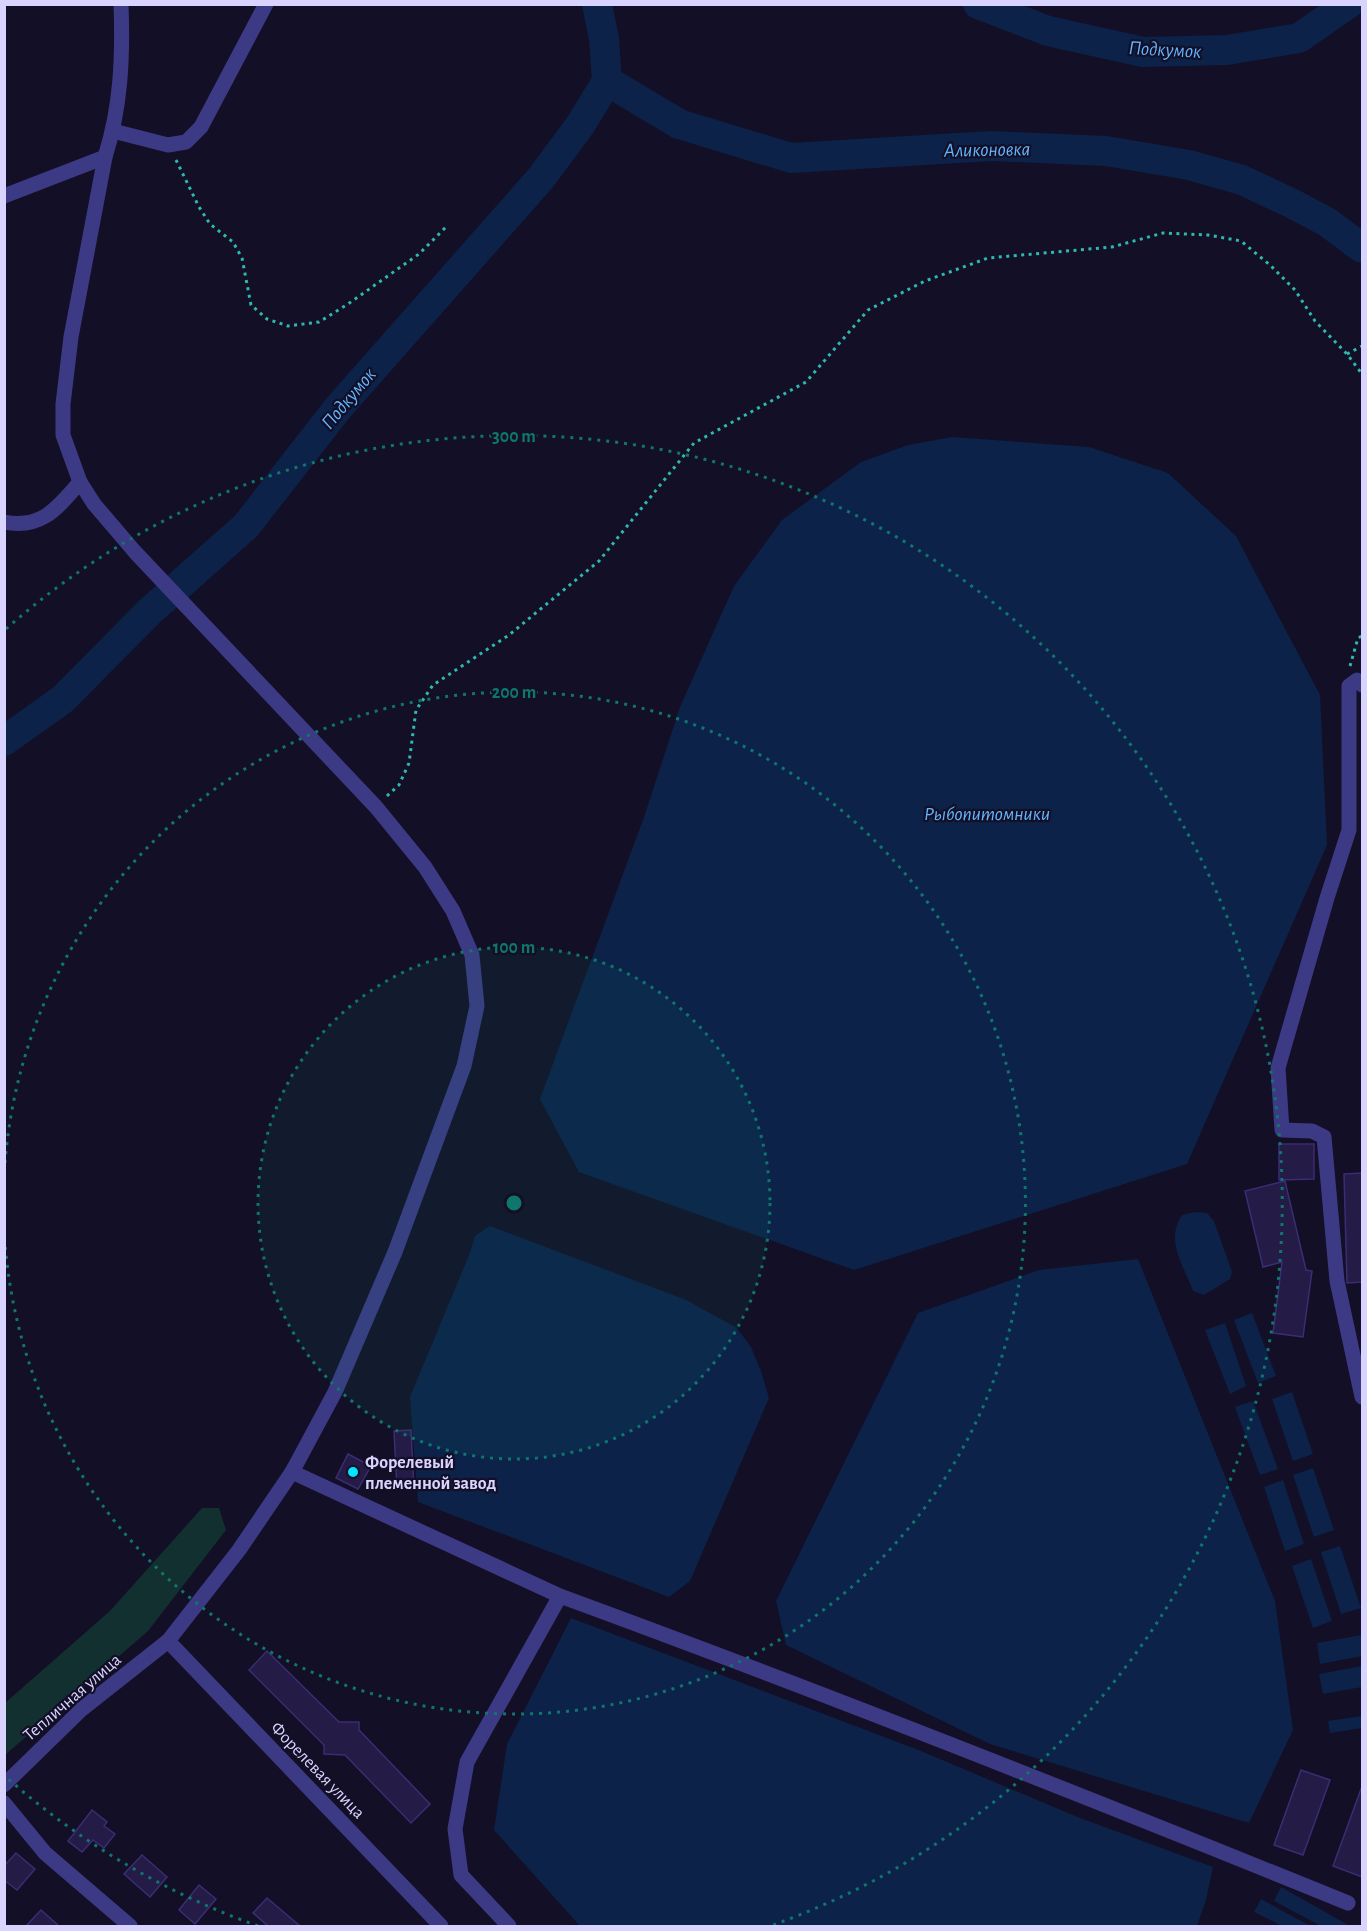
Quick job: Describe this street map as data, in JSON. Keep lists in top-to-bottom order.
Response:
{
  "streets": {
    "street": ["Тепличная улица", "Форелевая улица"]
  },
  "crossings": [
    ["Тепличная улица", "Форелевая улица"]
  ],
  "water": ["Подкумок", "Аликоновка", "Рыбопитомники"],
  "places": ["Форелевый племенной завод"],
  "rings": ["300 m", "200 m", "100 m"]
}
